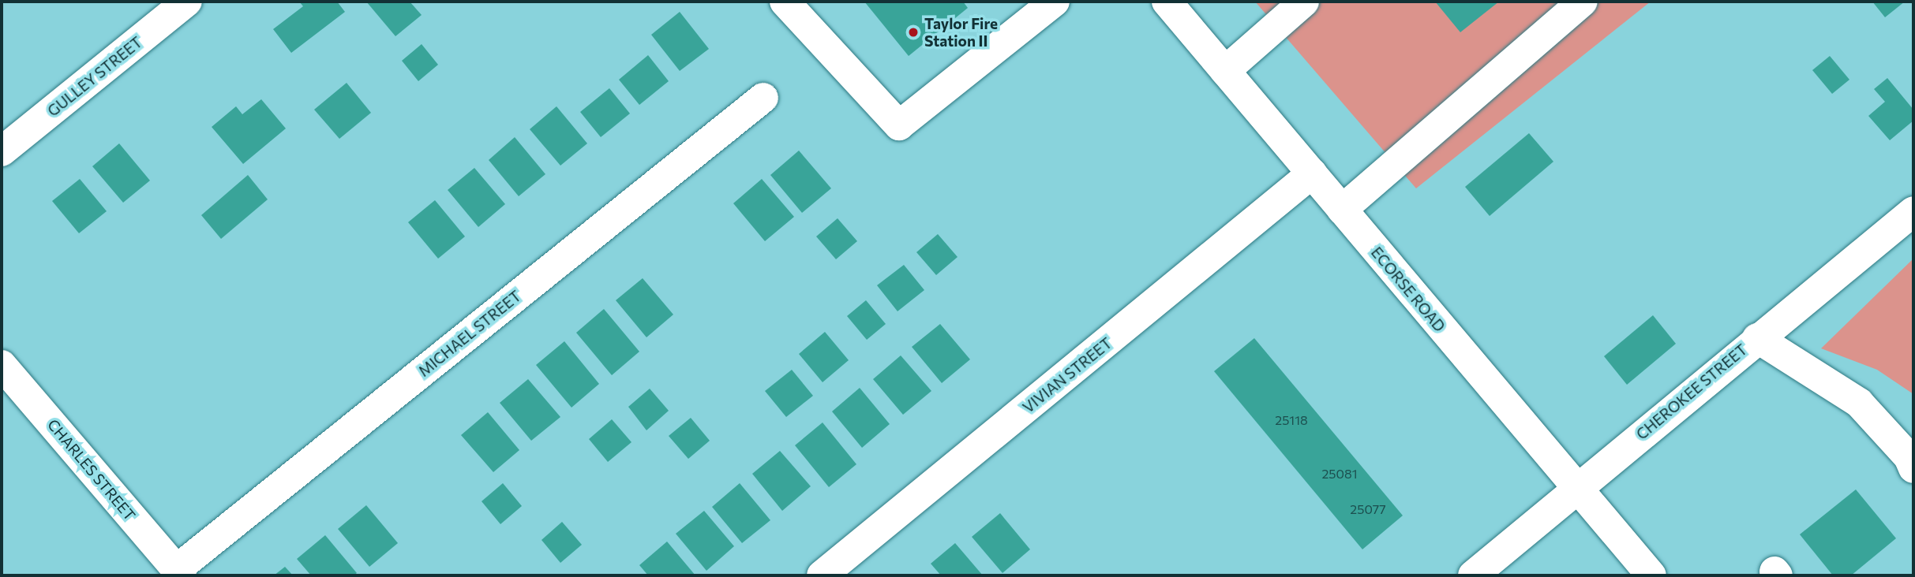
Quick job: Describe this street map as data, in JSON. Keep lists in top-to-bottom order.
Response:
{
  "streets": {
    "street": [
      "GULLEY STREET",
      "ECORSE ROAD",
      "MICHAEL STREET",
      "VIVIAN STREET",
      "CHEROKEE STREET",
      "CHARLES STREET"
    ]
  },
  "crossings": [
    ["ECORSE ROAD", "VIVIAN STREET"],
    ["ECORSE ROAD", "CHEROKEE STREET"],
    ["MICHAEL STREET", "CHARLES STREET"]
  ],
  "places": ["Taylor Fire Station II"],
  "house_numbers": ["25118", "25081", "25077"]
}
